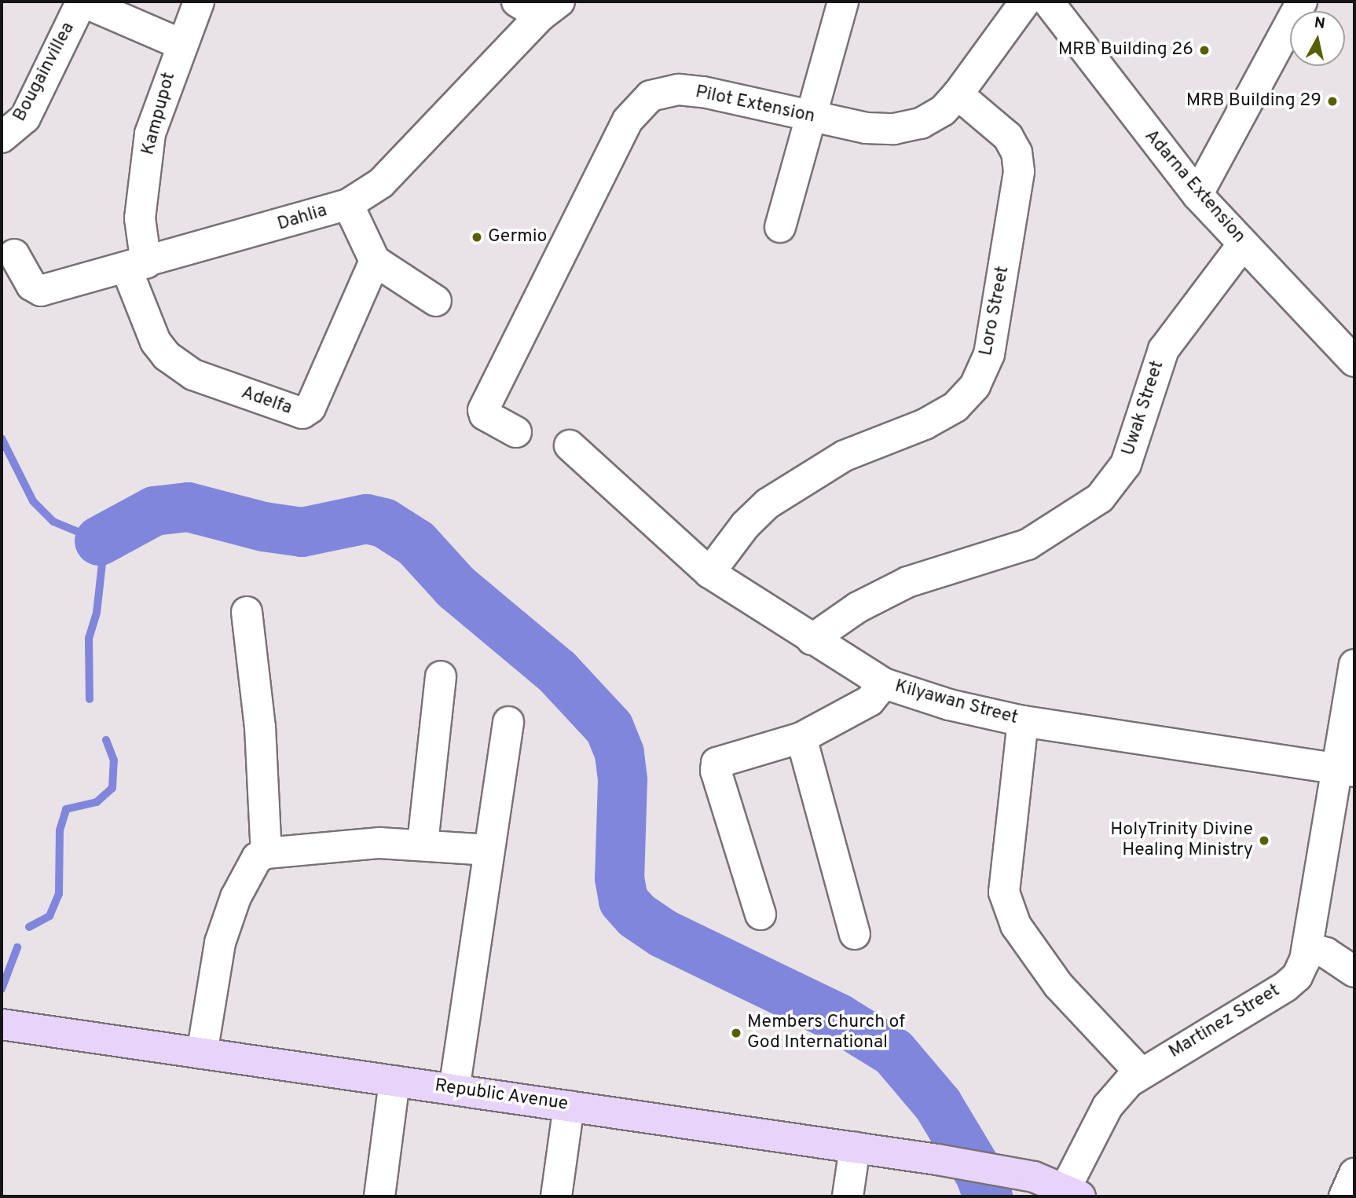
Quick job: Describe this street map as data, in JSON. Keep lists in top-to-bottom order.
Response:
{
  "streets": {
    "main road": ["Republic Avenue"],
    "street": [
      "Bougainvillea",
      "Pilot Extension",
      "Kampupot",
      "Adarna Extension",
      "Dahlia",
      "Loro Street",
      "Adelfa",
      "Uwak Street",
      "Kilyawan Street",
      "Martinez Street"
    ]
  },
  "crossings": [
    ["Pilot Extension", "Loro Street"],
    ["Kampupot", "Dahlia"],
    ["Kampupot", "Adelfa"],
    ["Adarna Extension", "Uwak Street"],
    ["Dahlia", "Adelfa"],
    ["Loro Street", "Kilyawan Street"],
    ["Uwak Street", "Kilyawan Street"],
    ["Kilyawan Street", "Martinez Street"],
    ["Martinez Street", "Republic Avenue"]
  ],
  "places": [
    "MRB Building 26",
    "MRB Building 29",
    "Germio",
    "HolyTrinity Divine Healing Ministry",
    "Members Church of God International"
  ],
  "north": "top"
}
